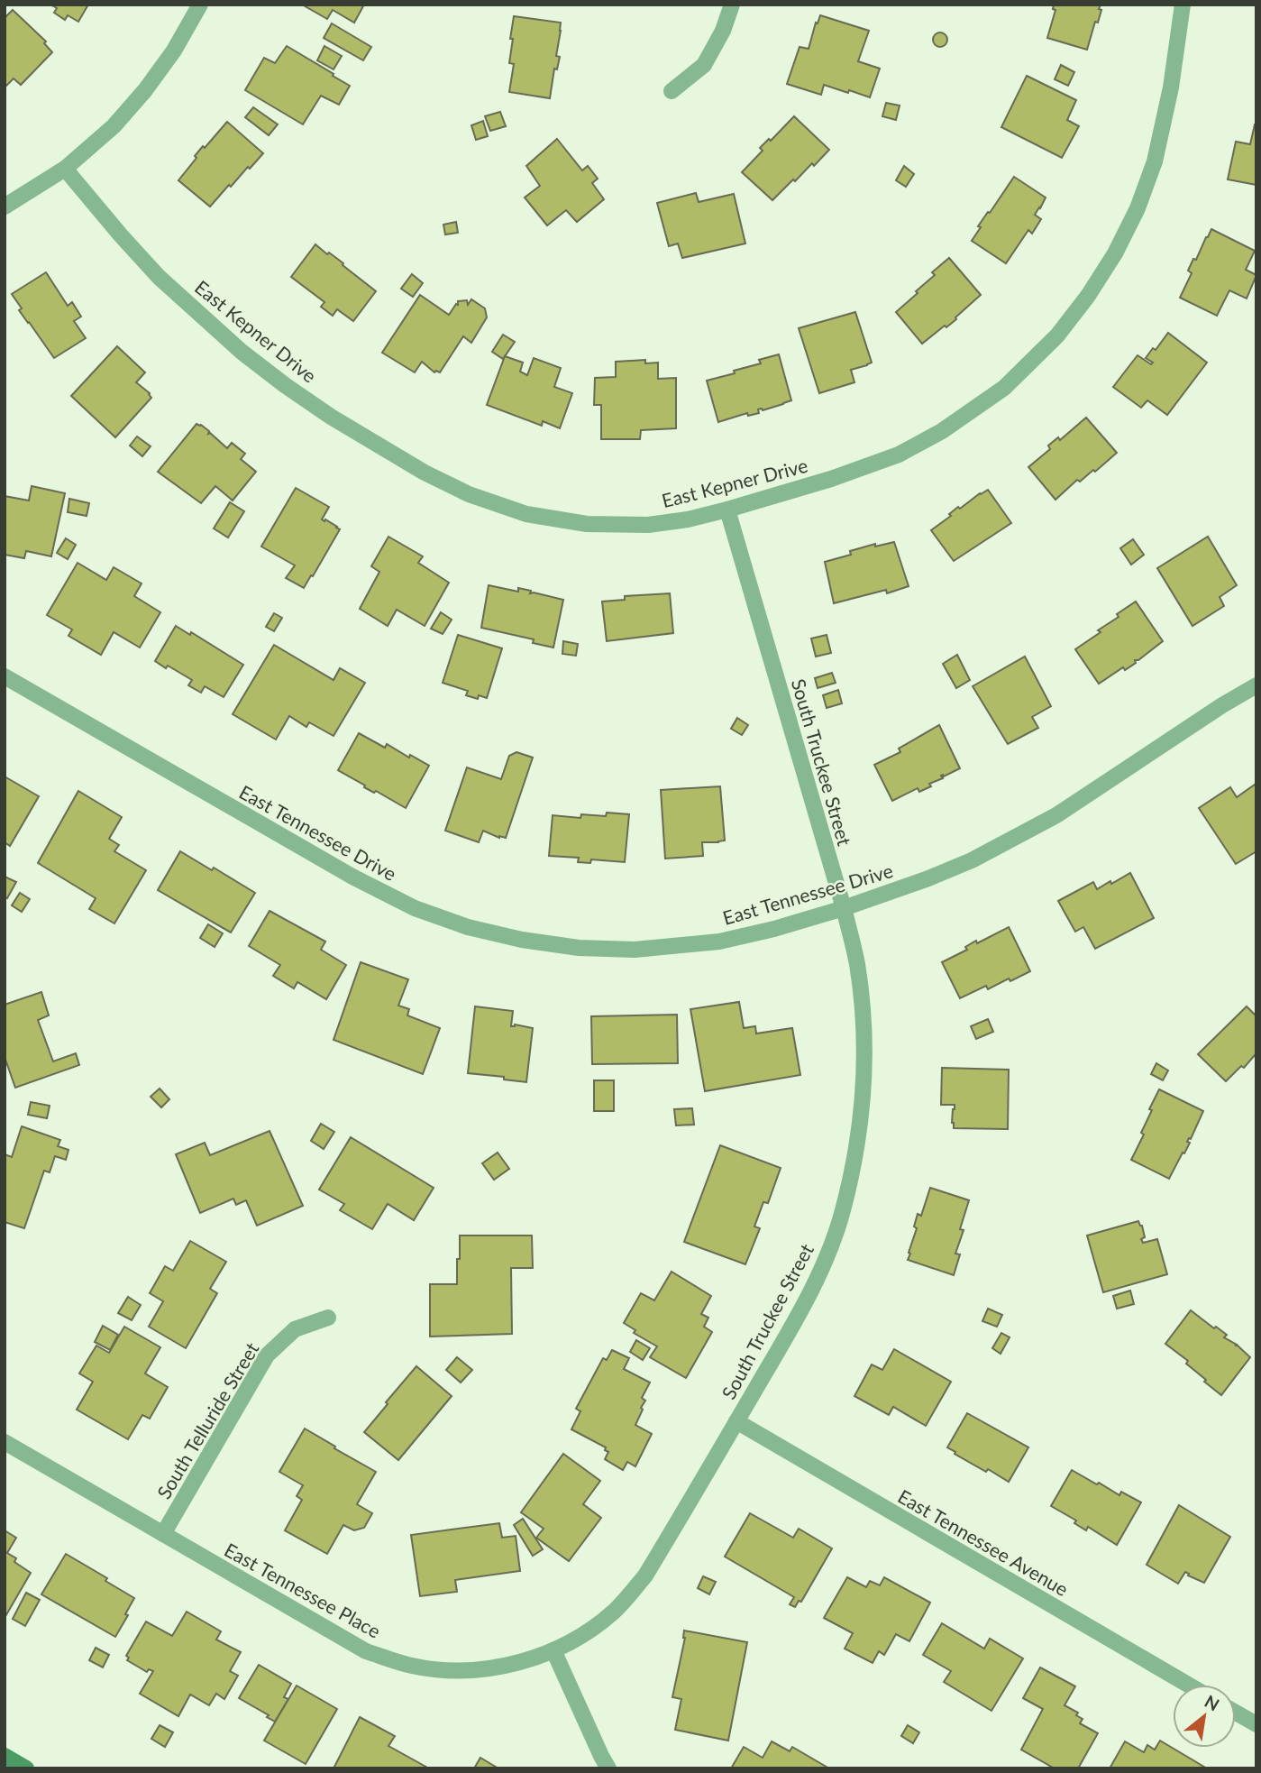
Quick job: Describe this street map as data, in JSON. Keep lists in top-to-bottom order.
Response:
{
  "streets": {
    "street": [
      "East Kepner Drive",
      "South Truckee Street",
      "East Tennessee Drive",
      "South Telluride Street",
      "East Tennessee Avenue",
      "East Tennessee Place"
    ]
  },
  "crossings": [
    ["East Kepner Drive", "South Truckee Street"],
    ["South Truckee Street", "East Tennessee Drive"],
    ["South Truckee Street", "East Tennessee Avenue"],
    ["South Truckee Street", "East Tennessee Place"],
    ["South Telluride Street", "East Tennessee Place"]
  ],
  "north": "top right"
}
